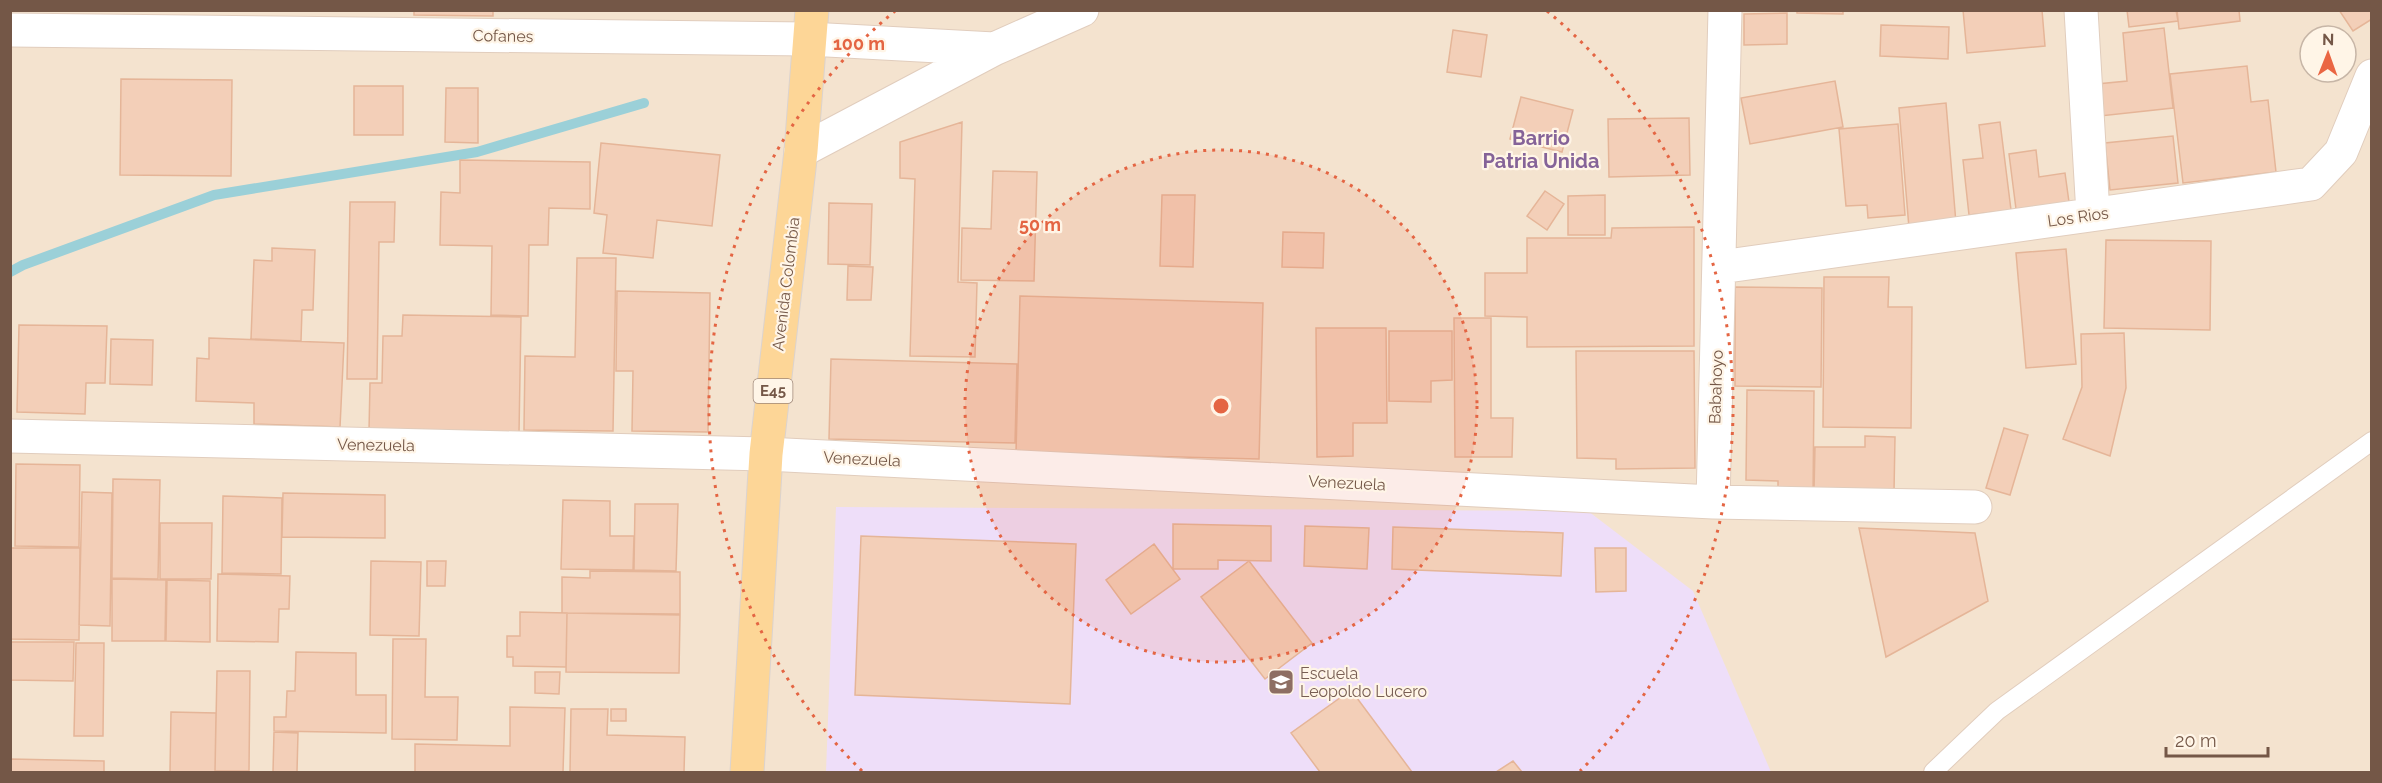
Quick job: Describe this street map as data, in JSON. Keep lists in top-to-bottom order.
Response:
{
  "streets": {
    "main road": ["Avenida Colombia", "E45"],
    "street": [
      "Cofanes",
      "Los Rios",
      "Babahoyo",
      "Venezuela"
    ]
  },
  "crossings": [
    ["Cofanes", "Avenida Colombia"],
    ["Los Rios", "Babahoyo"],
    ["Avenida Colombia", "Venezuela"],
    ["Babahoyo", "Venezuela"]
  ],
  "districts": ["Barrio Patria Unida"],
  "places": {
    "school or university": ["Escuela Leopoldo Lucero"]
  },
  "scale_bar": "20 m",
  "north": "top",
  "rings": ["100 m", "50 m"]
}
